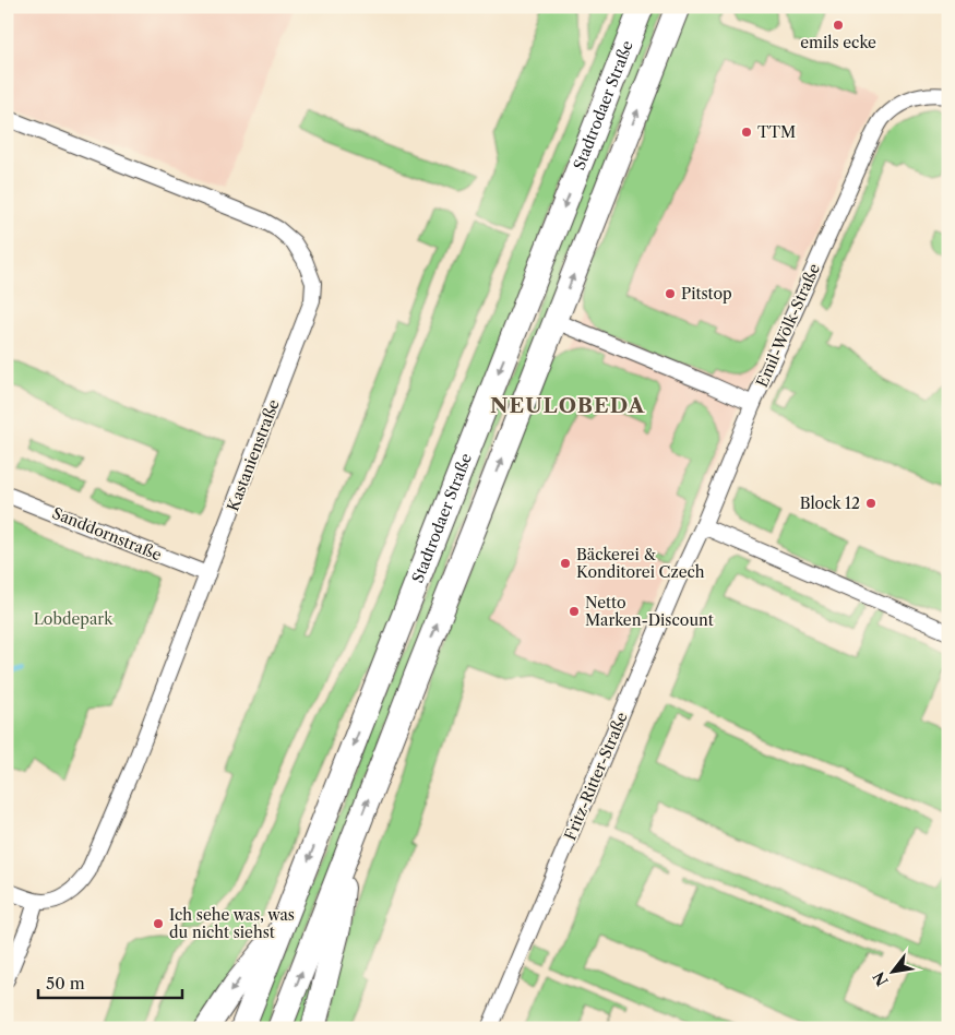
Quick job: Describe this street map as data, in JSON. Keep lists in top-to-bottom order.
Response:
{
  "streets": {
    "main road": ["Stadtrodaer Straße"],
    "street": [
      "Emil-Wölk-Straße",
      "Kastanienstraße",
      "Sanddornstraße",
      "Fritz-Ritter-Straße"
    ]
  },
  "crossings": [
    ["Emil-Wölk-Straße", "Fritz-Ritter-Straße"],
    ["Kastanienstraße", "Sanddornstraße"]
  ],
  "districts": ["NEULOBEDA"],
  "parks": ["Lobdepark"],
  "places": [
    "emils ecke",
    "TTM",
    "Pitstop",
    "Block 12",
    "Bäckerei & Konditorei Czech",
    "Netto Marken-Discount",
    "Ich sehe was, was du nicht siehst"
  ],
  "scale_bar": "50 m",
  "north": "bottom left"
}
